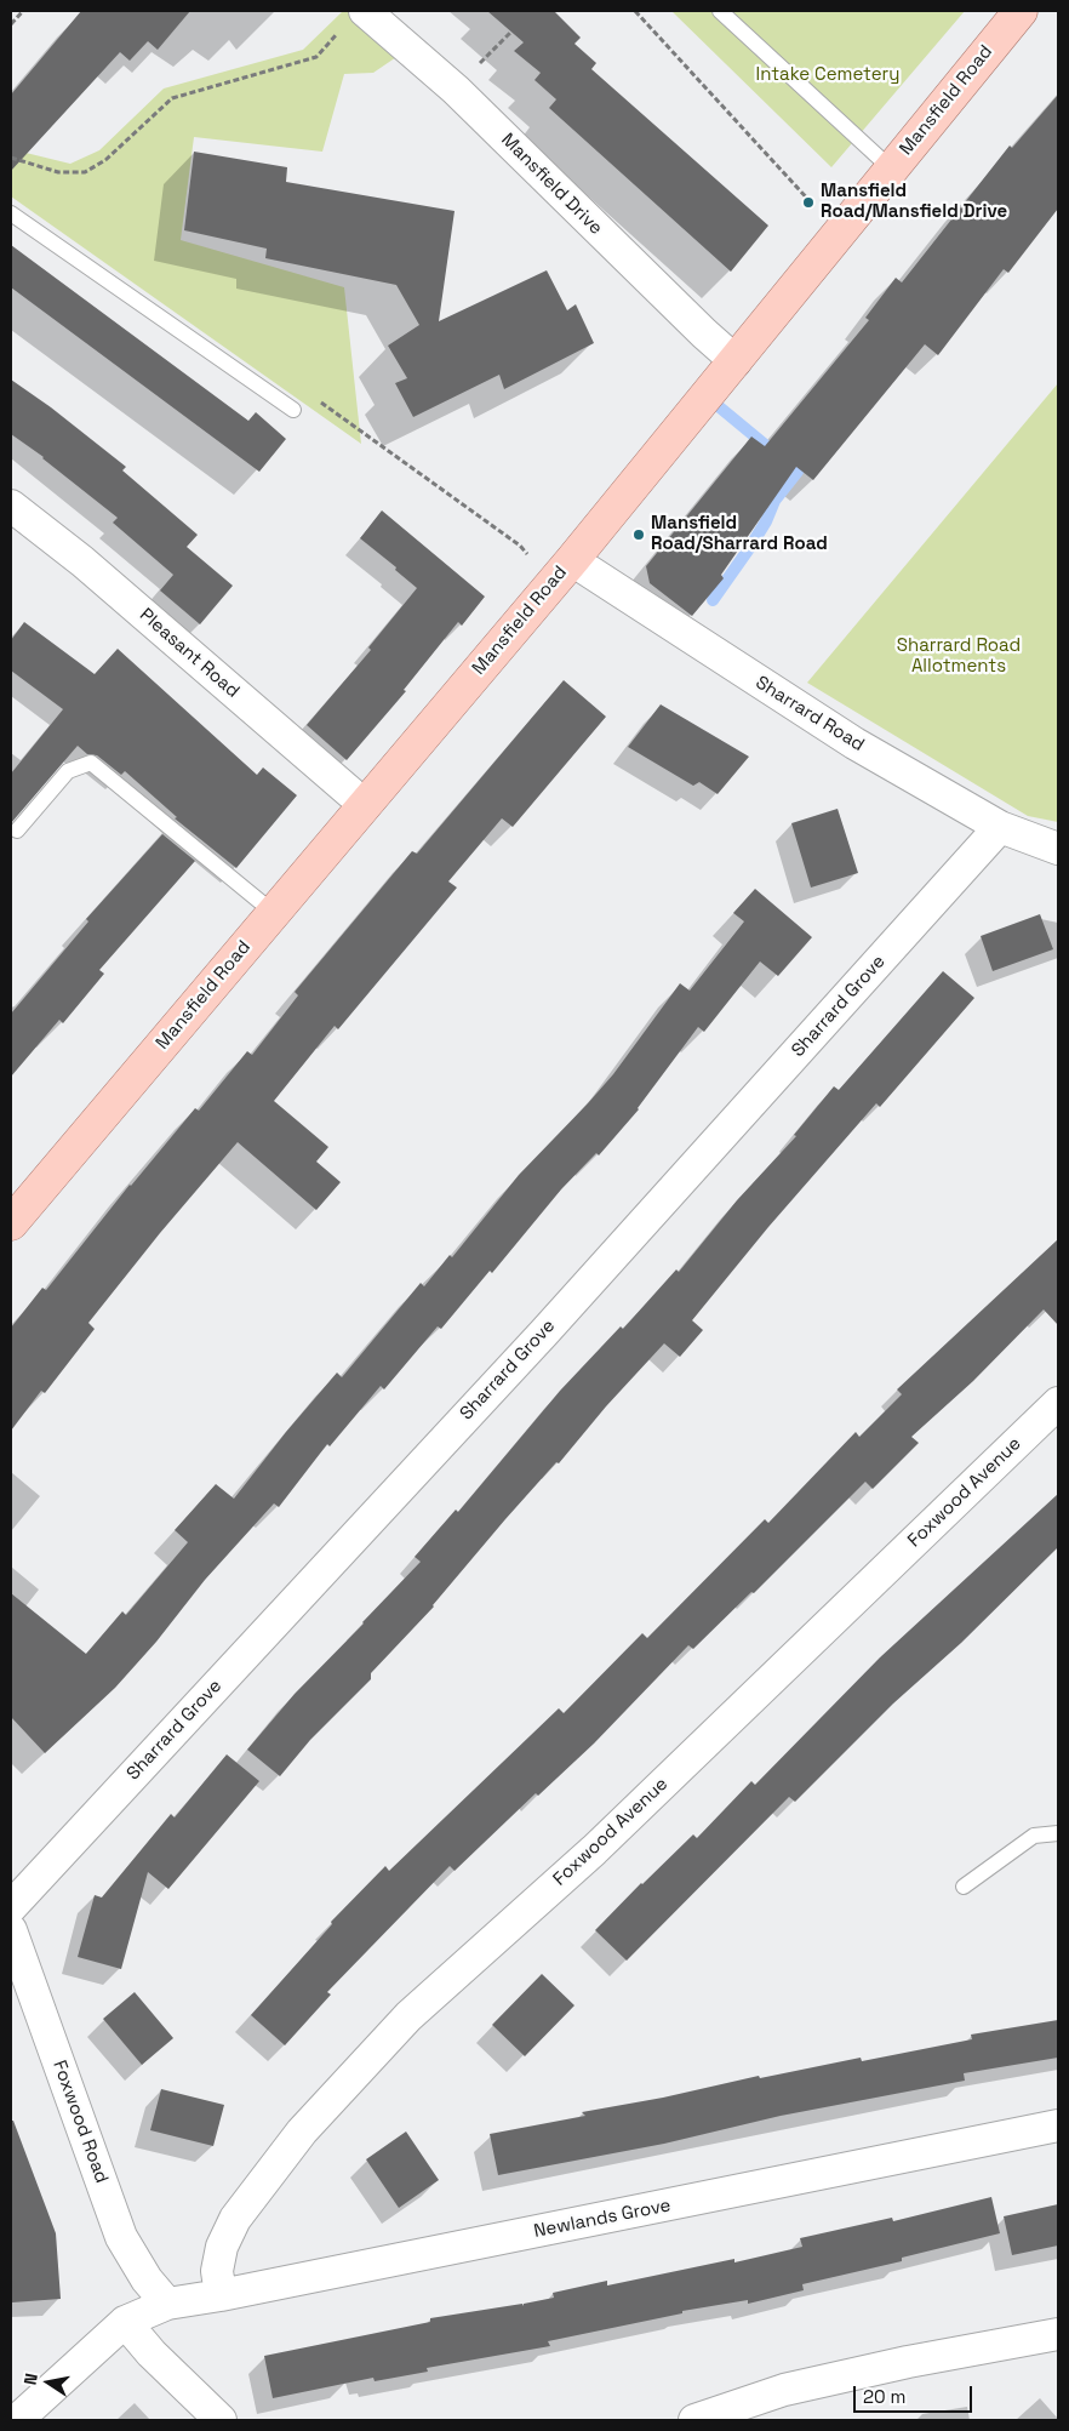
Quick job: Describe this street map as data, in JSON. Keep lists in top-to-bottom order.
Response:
{
  "streets": {
    "main road": ["Mansfield Road"],
    "street": [
      "Mansfield Drive",
      "Pleasant Road",
      "Sharrard Road",
      "Sharrard Grove",
      "Foxwood Avenue",
      "Foxwood Road",
      "Newlands Grove"
    ]
  },
  "crossings": [
    ["Mansfield Road", "Mansfield Drive"],
    ["Mansfield Road", "Pleasant Road"],
    ["Mansfield Road", "Sharrard Road"],
    ["Sharrard Road", "Sharrard Grove"],
    ["Foxwood Avenue", "Newlands Grove"],
    ["Foxwood Road", "Newlands Grove"]
  ],
  "parks": ["Intake Cemetery", "Sharrard Road Allotments"],
  "places": ["Mansfield Road/Mansfield Drive", "Mansfield Road/Sharrard Road"],
  "scale_bar": "20 m",
  "north": "left"
}
